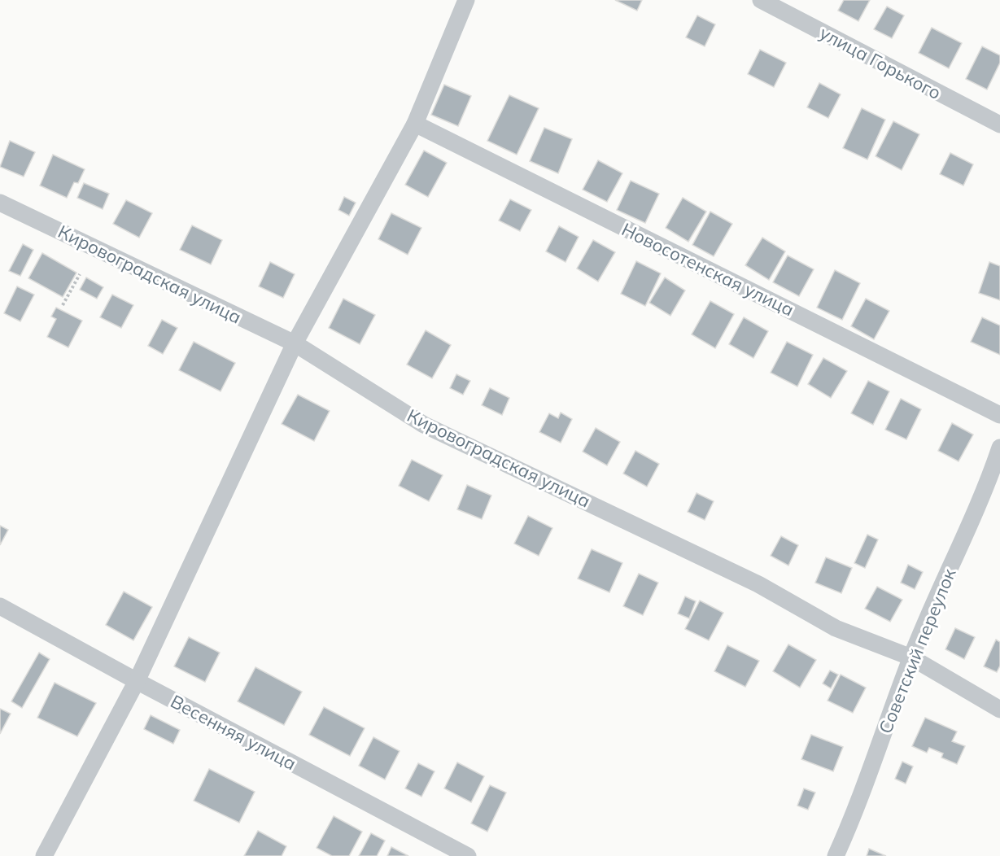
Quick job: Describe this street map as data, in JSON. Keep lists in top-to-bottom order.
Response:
{
  "streets": {
    "street": [
      "улица Горького",
      "Новосотенская улица",
      "Кировоградская улица",
      "Советский переулок",
      "Весенняя улица"
    ]
  },
  "crossings": [
    ["Кировоградская улица", "Советский переулок"]
  ]
}
